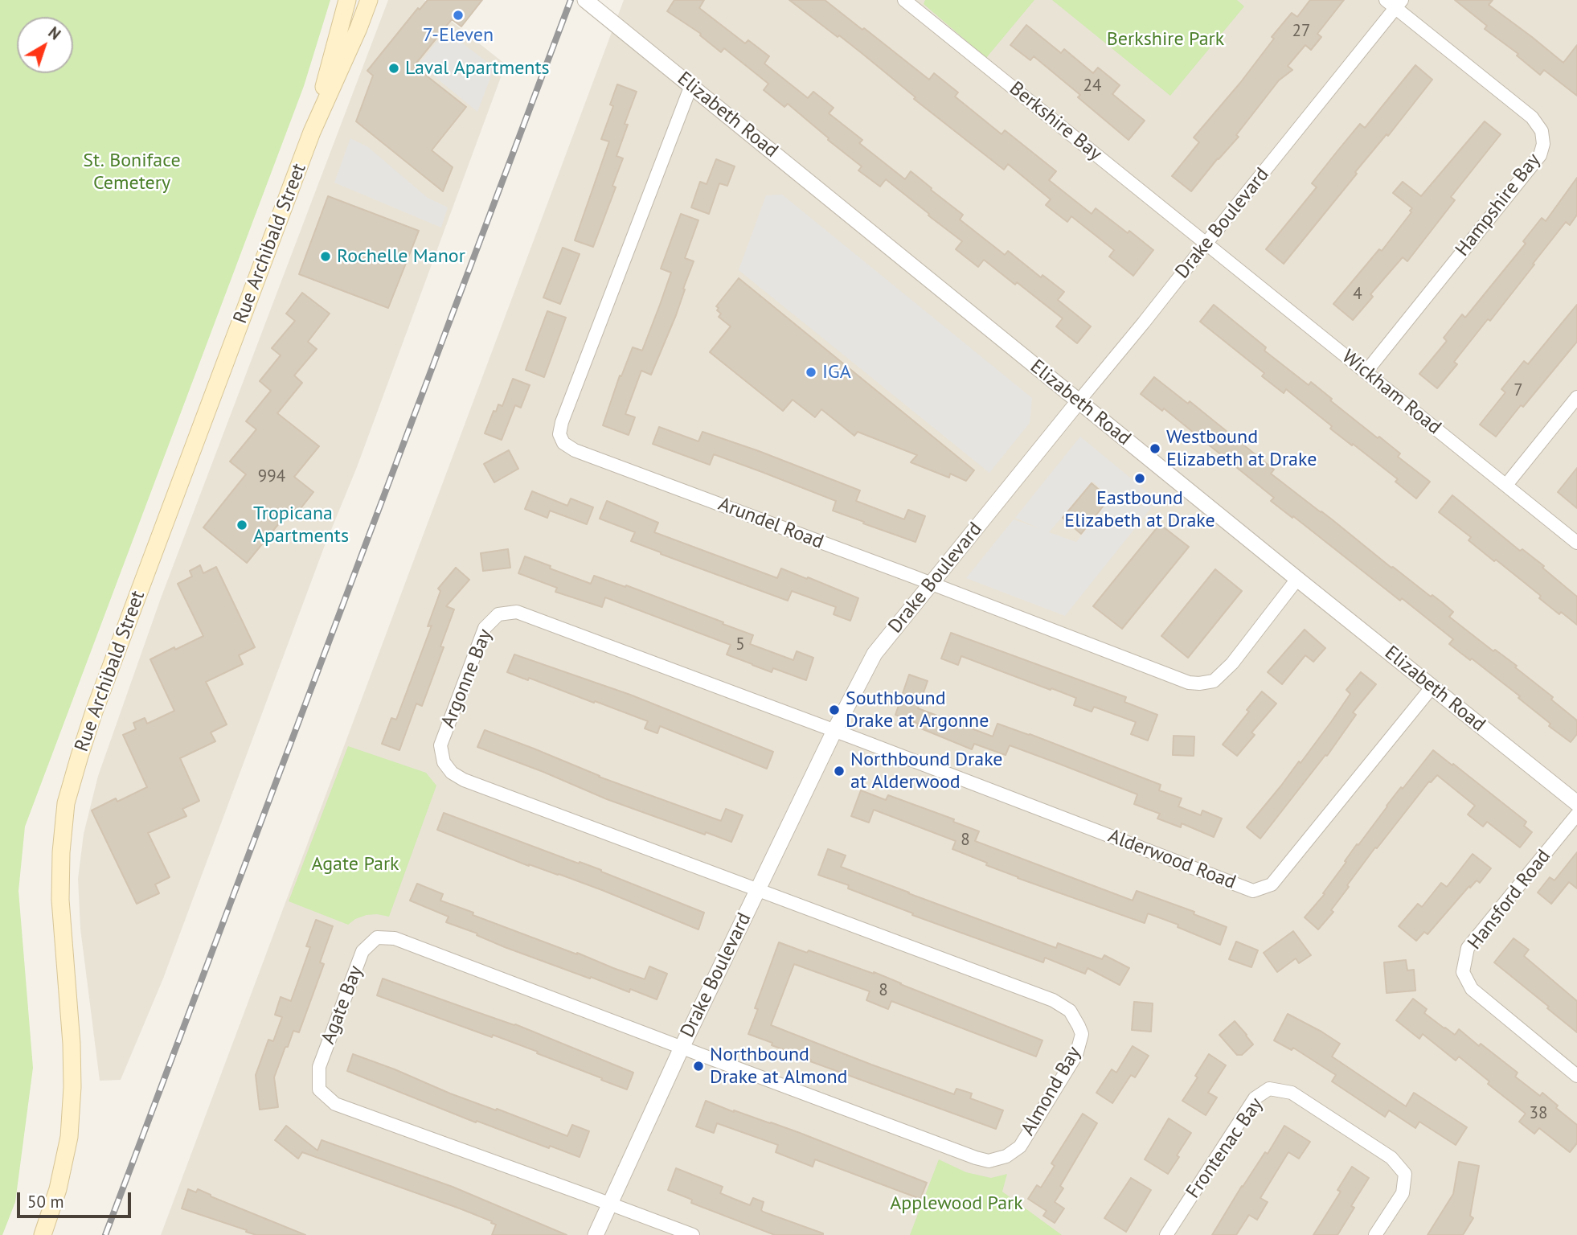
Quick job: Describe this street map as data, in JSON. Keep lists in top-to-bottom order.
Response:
{
  "streets": {
    "main road": ["Rue Archibald Street"],
    "street": [
      "Elizabeth Road",
      "Berkshire Bay",
      "Hampshire Bay",
      "Drake Boulevard",
      "Wickham Road",
      "Arundel Road",
      "Argonne Bay",
      "Alderwood Road",
      "Hansford Road",
      "Agate Bay",
      "Almond Bay",
      "Frontenac Bay"
    ]
  },
  "crossings": [
    ["Elizabeth Road", "Drake Boulevard"],
    ["Elizabeth Road", "Arundel Road"],
    ["Elizabeth Road", "Alderwood Road"],
    ["Berkshire Bay", "Drake Boulevard"],
    ["Berkshire Bay", "Wickham Road"],
    ["Hampshire Bay", "Drake Boulevard"],
    ["Hampshire Bay", "Wickham Road"],
    ["Drake Boulevard", "Wickham Road"],
    ["Drake Boulevard", "Arundel Road"],
    ["Drake Boulevard", "Argonne Bay"],
    ["Drake Boulevard", "Alderwood Road"],
    ["Drake Boulevard", "Agate Bay"],
    ["Drake Boulevard", "Almond Bay"],
    ["Argonne Bay", "Alderwood Road"],
    ["Argonne Bay", "Almond Bay"],
    ["Agate Bay", "Almond Bay"]
  ],
  "parks": [
    "Berkshire Park",
    "St. Boniface Cemetery",
    "Agate Park",
    "Applewood Park"
  ],
  "places": [
    "7-Eleven",
    "Laval Apartments",
    "Rochelle Manor",
    "IGA",
    "Westbound Elizabeth at Drake",
    "Eastbound Elizabeth at Drake",
    "Tropicana Apartments",
    "Southbound Drake at Argonne",
    "Northbound Drake at Alderwood",
    "Northbound Drake at Almond"
  ],
  "house_numbers": [
    "27",
    "24",
    "4",
    "7",
    "994",
    "5",
    "8",
    "8",
    "38"
  ],
  "scale_bar": "50 m",
  "north": "top right"
}
